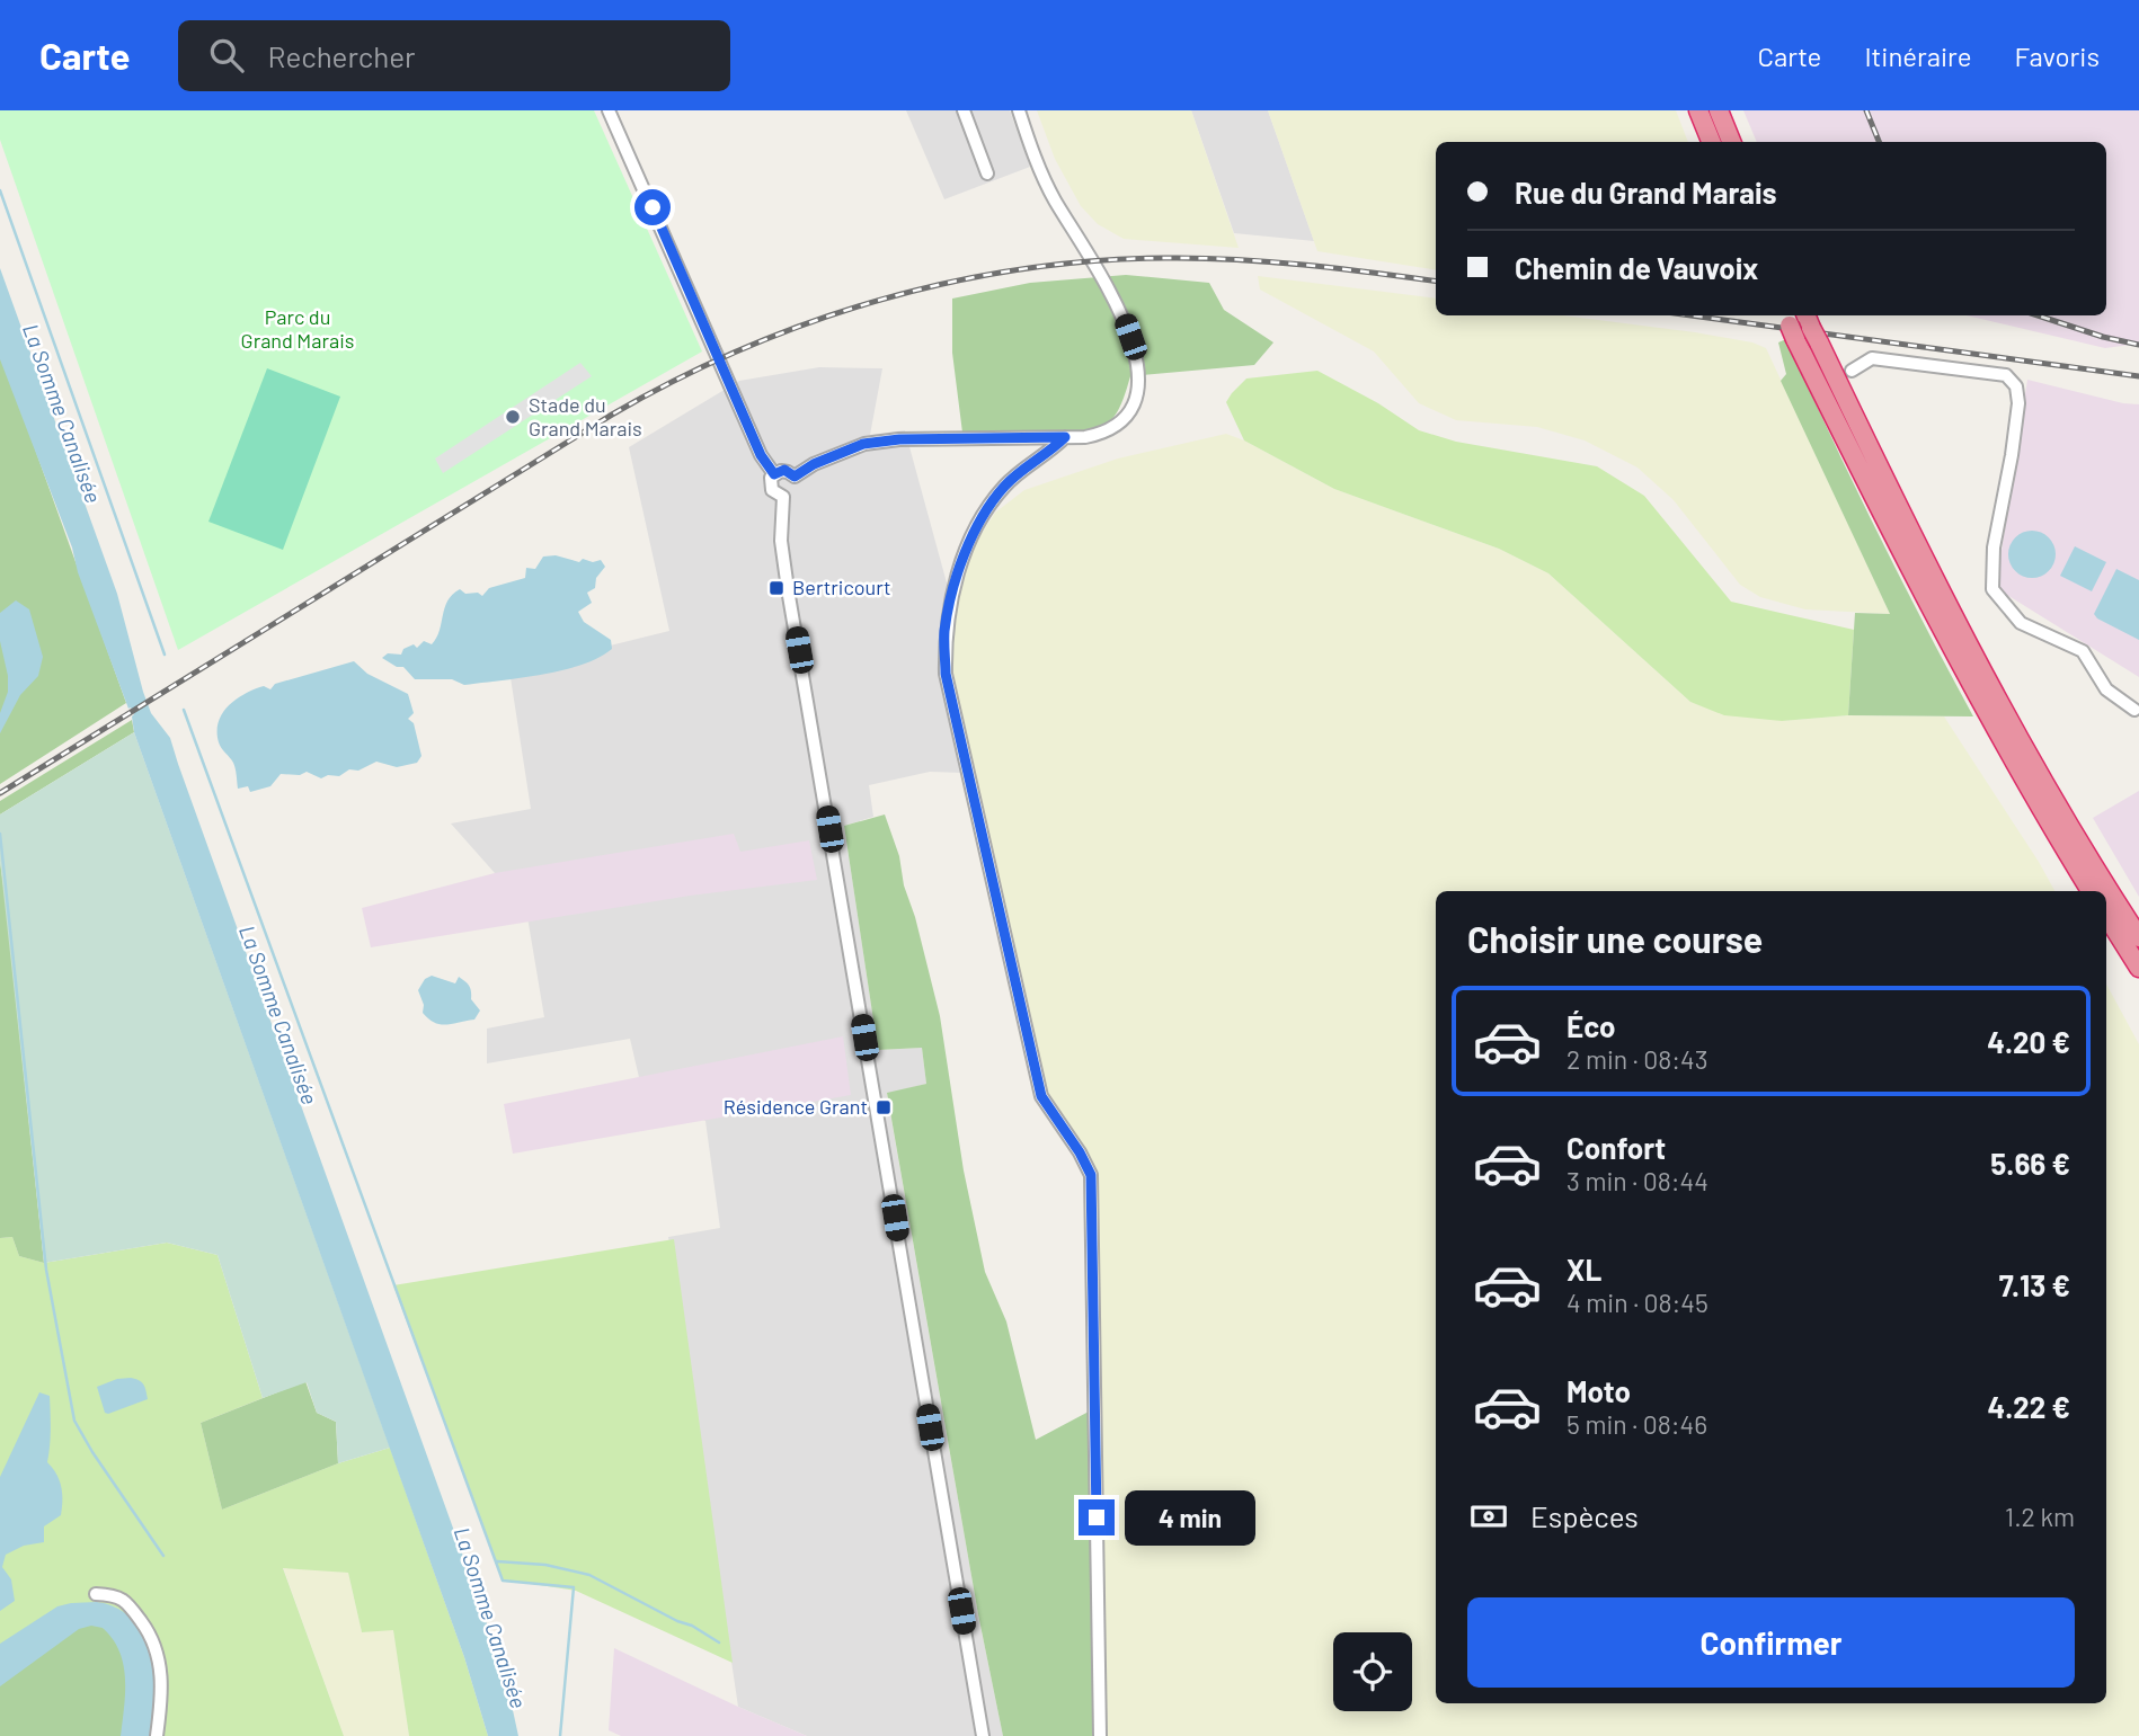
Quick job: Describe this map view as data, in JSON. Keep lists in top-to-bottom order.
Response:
{
  "water": ["La Somme Canalisée"],
  "parks": ["Parc du Grand Marais"],
  "places": {
    "other": ["Stade du Grand Marais"],
    "transit": ["Bertricourt", "Résidence Grant"]
  },
  "page": {
    "header": "Carte",
    "search": "Rechercher",
    "nav": ["Carte", "Itinéraire", "Favoris"],
    "banner": ["Rue du Grand Marais", "Chemin de Vauvoix"],
    "heading": "Choisir une course",
    "list": [
      {
        "name": "Éco",
        "note": "2 min · 08:43",
        "value": "4.20 €"
      },
      {
        "name": "Confort",
        "note": "3 min · 08:44",
        "value": "5.66 €"
      },
      {
        "name": "XL",
        "note": "4 min · 08:45",
        "value": "7.13 €"
      },
      {
        "name": "Moto",
        "note": "5 min · 08:46",
        "value": "4.22 €"
      }
    ],
    "pay": ["Espèces", "1.2 km"],
    "bubble": "4 min",
    "buttons": "Confirmer"
  }
}
